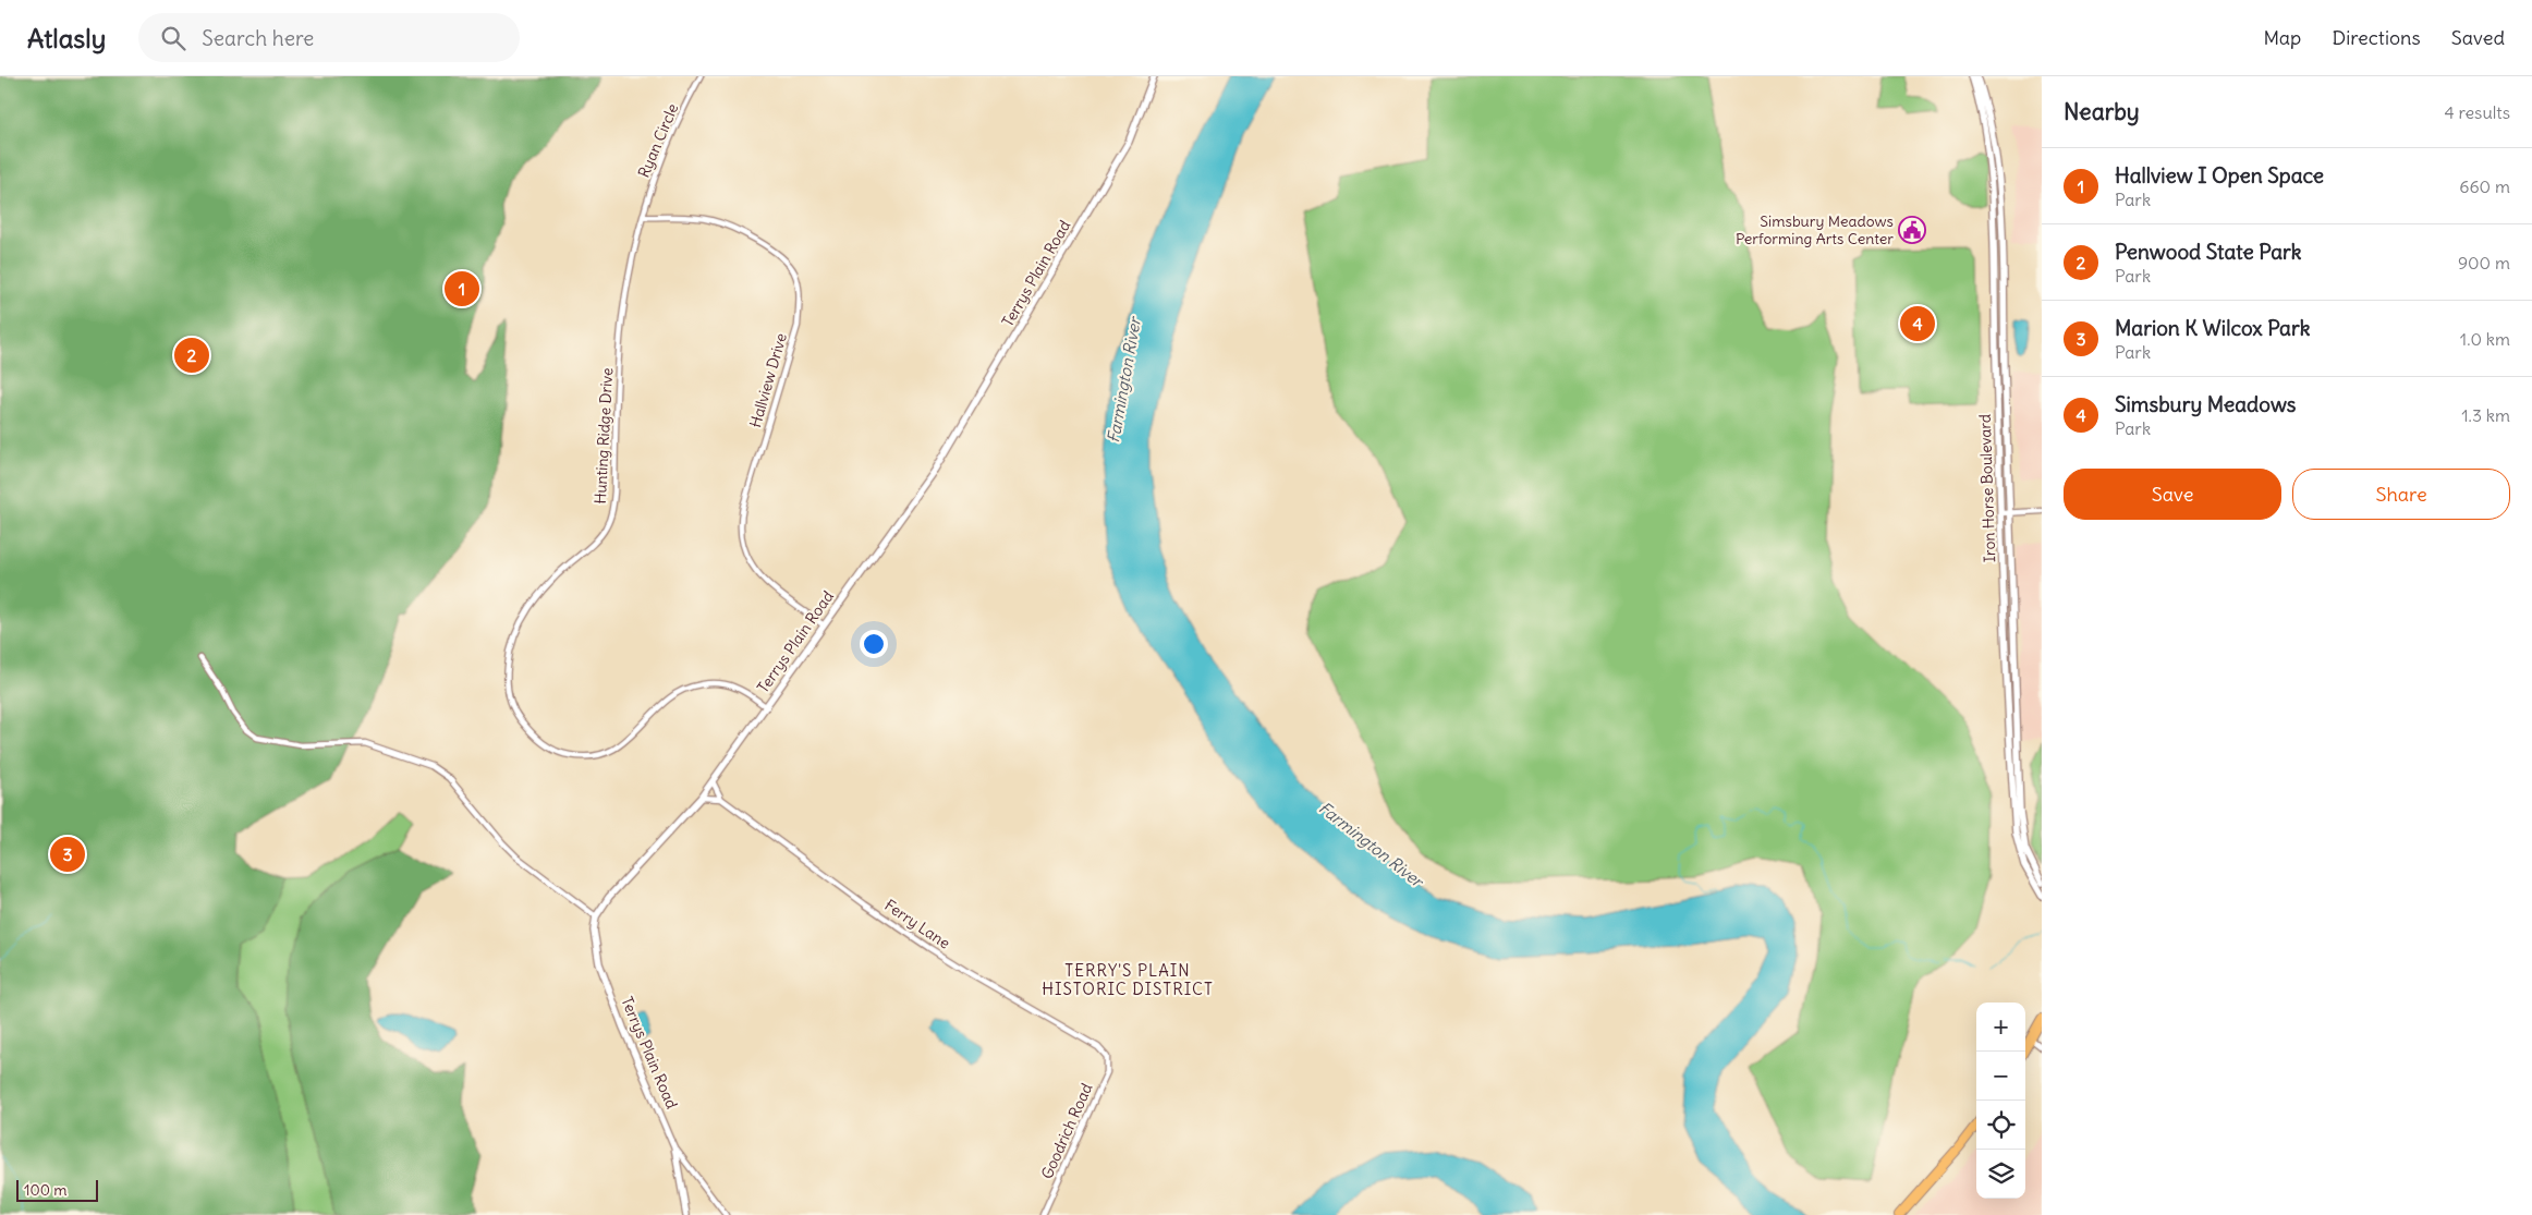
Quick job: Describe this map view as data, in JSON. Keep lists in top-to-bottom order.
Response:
{
  "streets": {
    "street": [
      "Ryan Circle",
      "Terrys Plain Road",
      "Hallview Drive",
      "Hunting Ridge Drive",
      "Iron Horse Boulevard",
      "Ferry Lane",
      "Goodrich Road"
    ]
  },
  "crossings": [
    ["Ryan Circle", "Hallview Drive"],
    ["Ryan Circle", "Hunting Ridge Drive"],
    ["Terrys Plain Road", "Hallview Drive"],
    ["Terrys Plain Road", "Hunting Ridge Drive"],
    ["Terrys Plain Road", "Ferry Lane"],
    ["Hallview Drive", "Hunting Ridge Drive"],
    ["Ferry Lane", "Goodrich Road"]
  ],
  "districts": ["TERRY'S PLAIN HISTORIC DISTRICT"],
  "water": ["Farmington River"],
  "places": {
    "public building": ["Simsbury Meadows Performing Arts Center"]
  },
  "scale_bar": "100 m",
  "page": {
    "header": "Atlasly",
    "search": "Search here",
    "nav": ["Map", "Directions", "Saved"],
    "heading": ["Nearby", "4 results"],
    "list": [
      {
        "mark": "1",
        "name": "Hallview I Open Space",
        "note": "Park",
        "value": "660 m"
      },
      {
        "mark": "2",
        "name": "Penwood State Park",
        "note": "Park",
        "value": "900 m"
      },
      {
        "mark": "3",
        "name": "Marion K Wilcox Park",
        "note": "Park",
        "value": "1.0 km"
      },
      {
        "mark": "4",
        "name": "Simsbury Meadows",
        "note": "Park",
        "value": "1.3 km"
      }
    ],
    "pins": [
      "1",
      "4",
      "2",
      "3"
    ],
    "buttons": ["Save", "Share"],
    "map_buttons": ["+", "−"],
    "scale": "100 m"
  }
}
